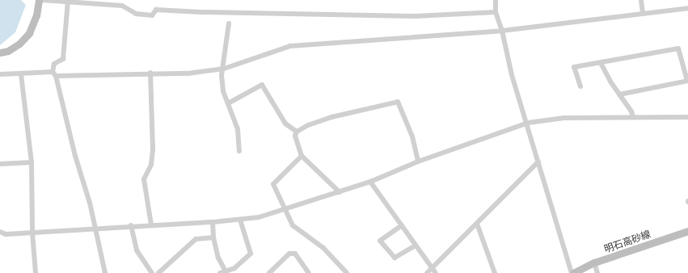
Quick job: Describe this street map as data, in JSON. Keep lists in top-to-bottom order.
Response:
{
  "streets": {
    "main road": ["明石高砂線"]
  }
}
